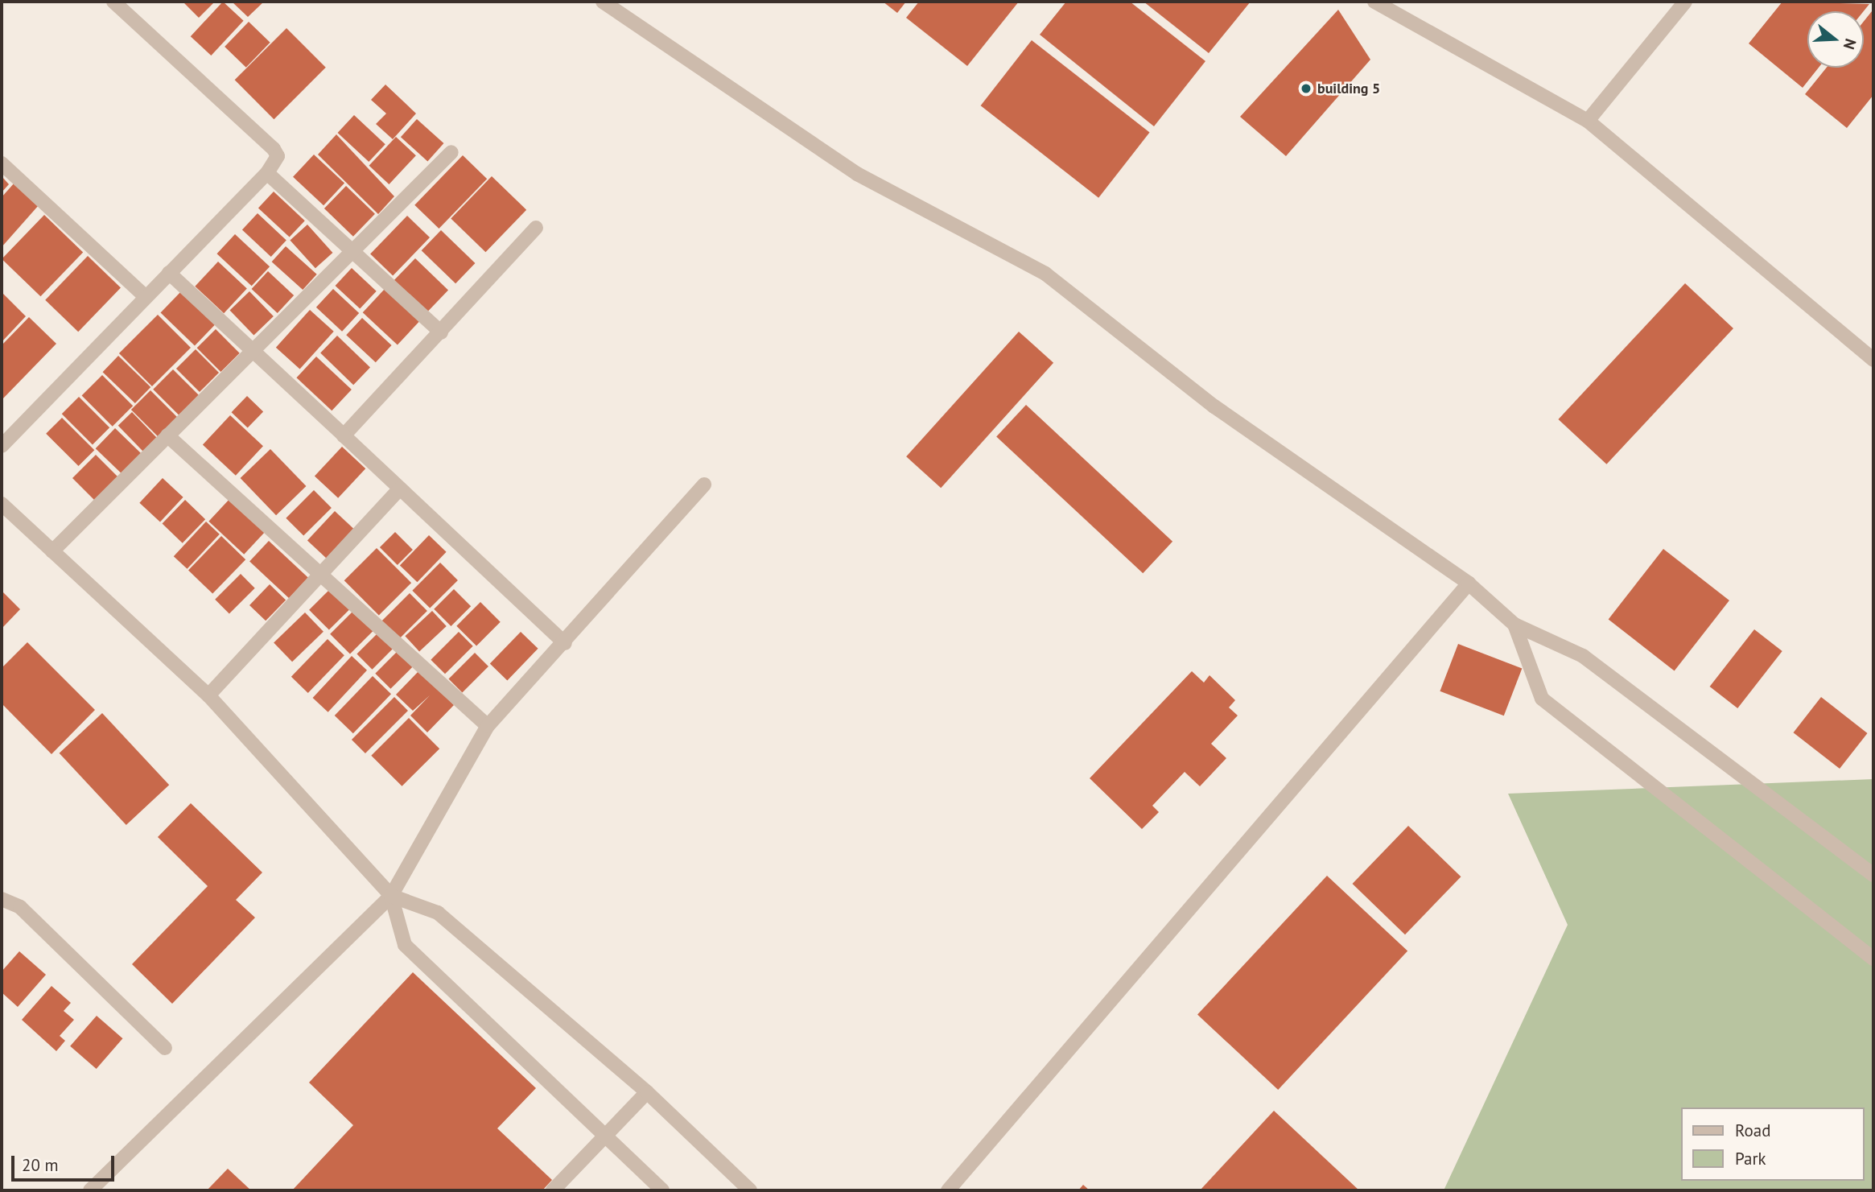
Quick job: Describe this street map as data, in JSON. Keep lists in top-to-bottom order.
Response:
{
  "places": ["building 5"],
  "legend": ["Road", "Park"],
  "scale_bar": "20 m",
  "north": "right"
}
